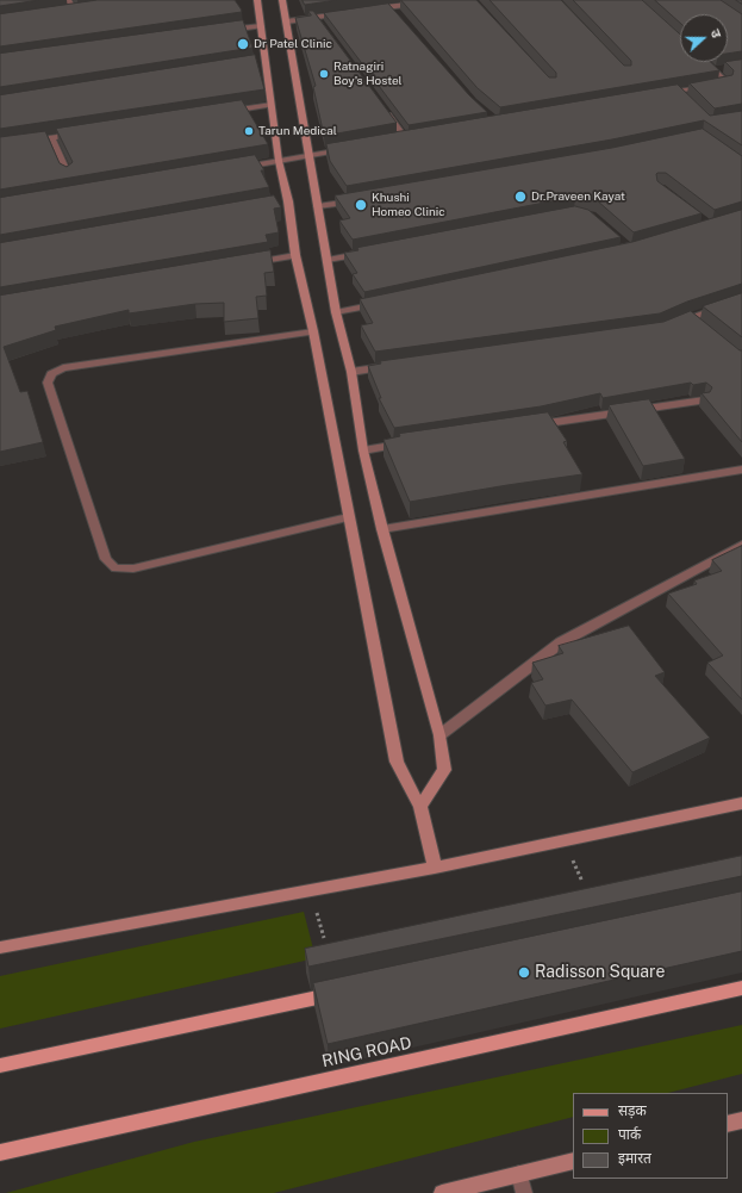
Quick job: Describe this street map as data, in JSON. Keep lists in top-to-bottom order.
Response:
{
  "streets": {
    "main road": ["RING ROAD"]
  },
  "places": [
    "Dr Patel Clinic",
    "Ratnagiri Boy's Hostel",
    "Tarun Medical",
    "Dr.Praveen Kayat",
    "Khushi Homeo Clinic",
    "Radisson Square"
  ],
  "legend": ["सड़क", "पार्क", "इमारत"],
  "north": "right"
}
